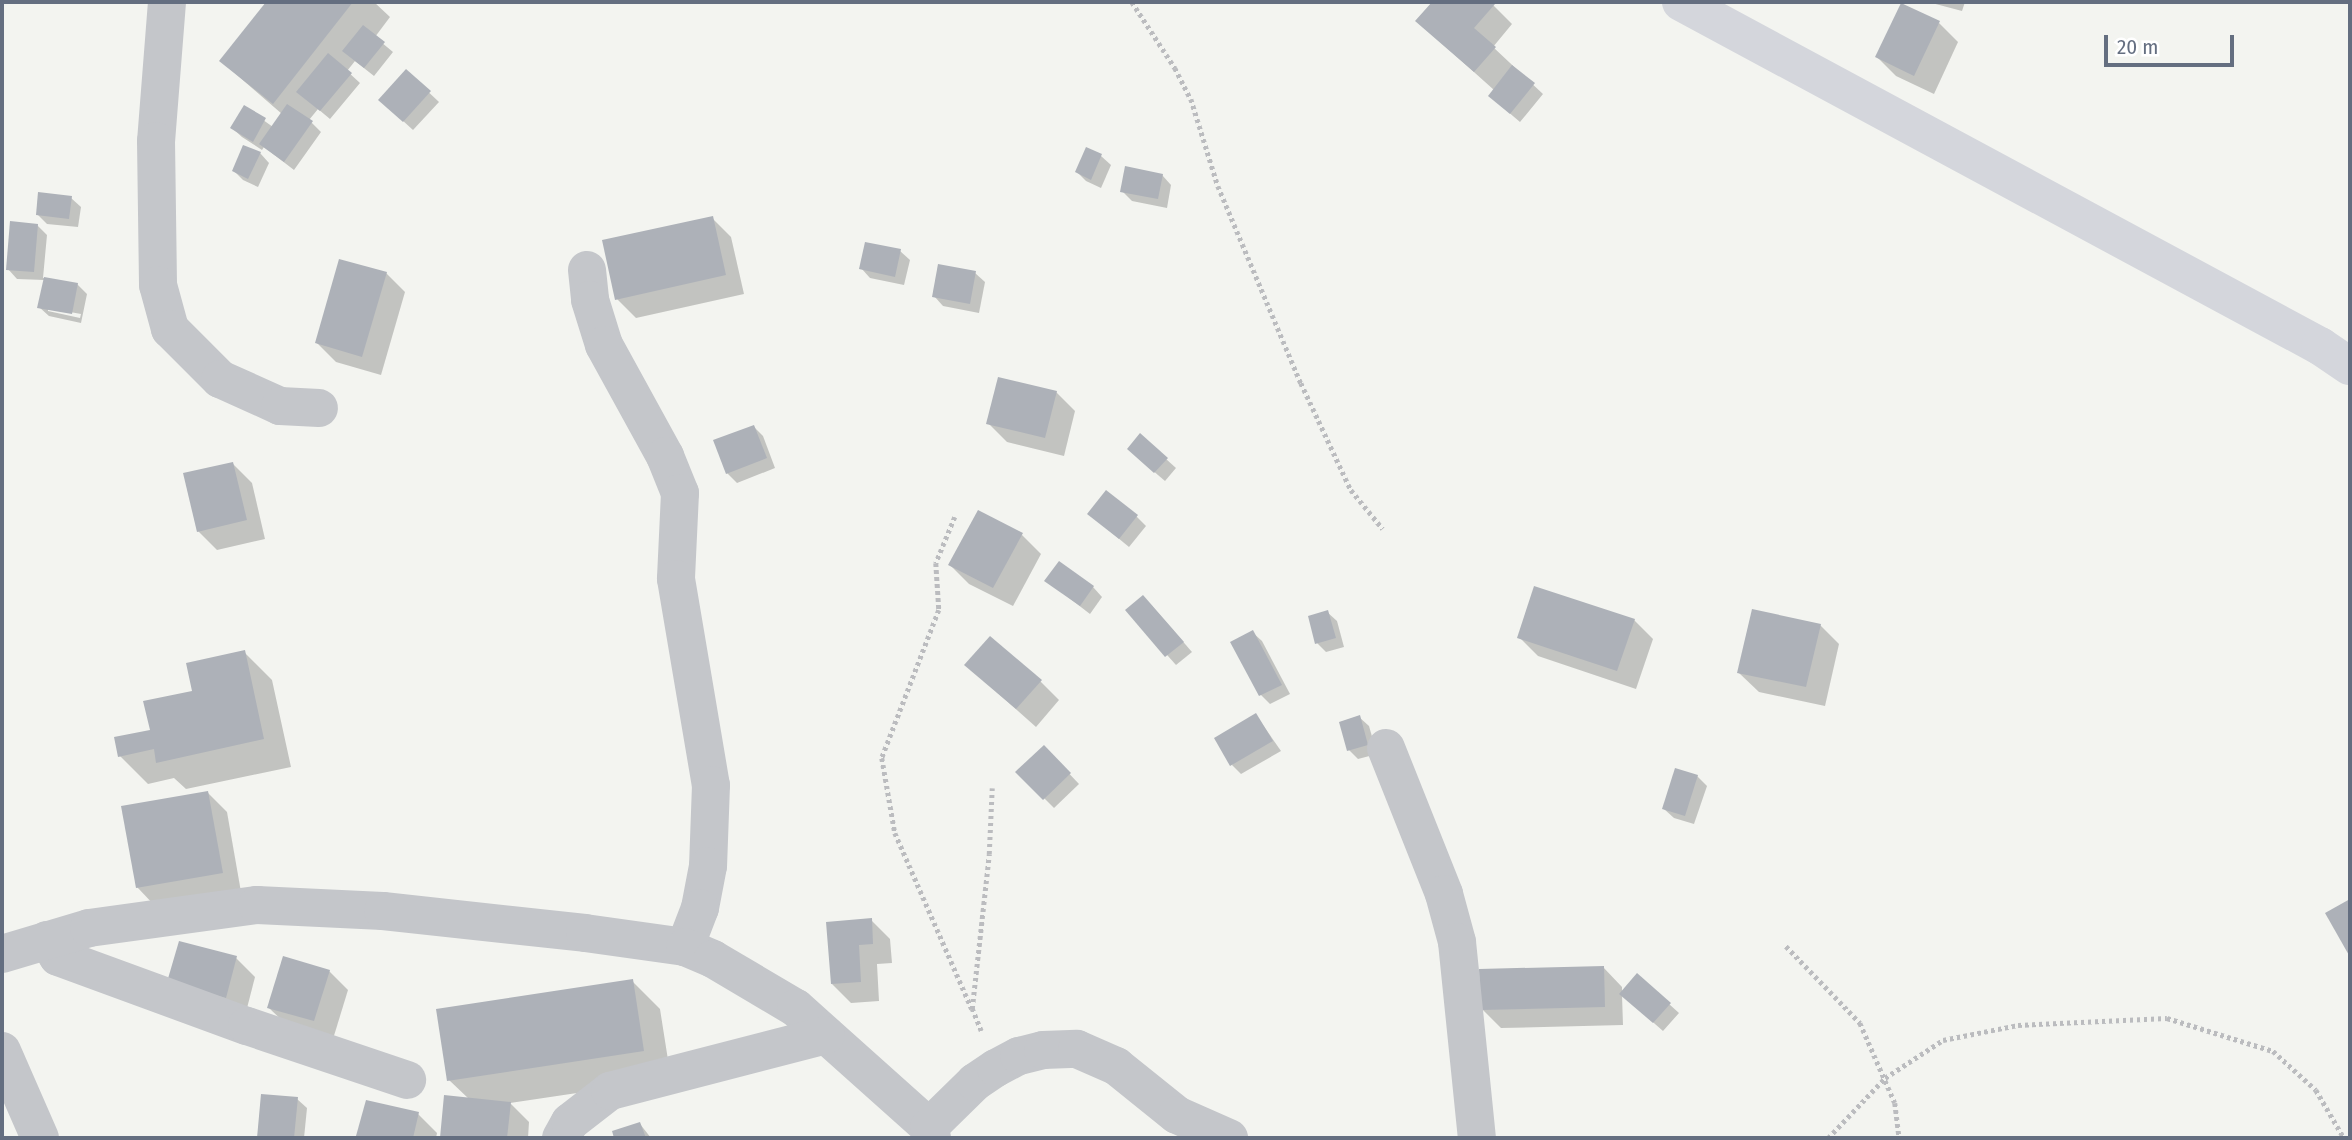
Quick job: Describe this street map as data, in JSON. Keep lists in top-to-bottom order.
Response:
{
  "scale_bar": "20 m"
}
